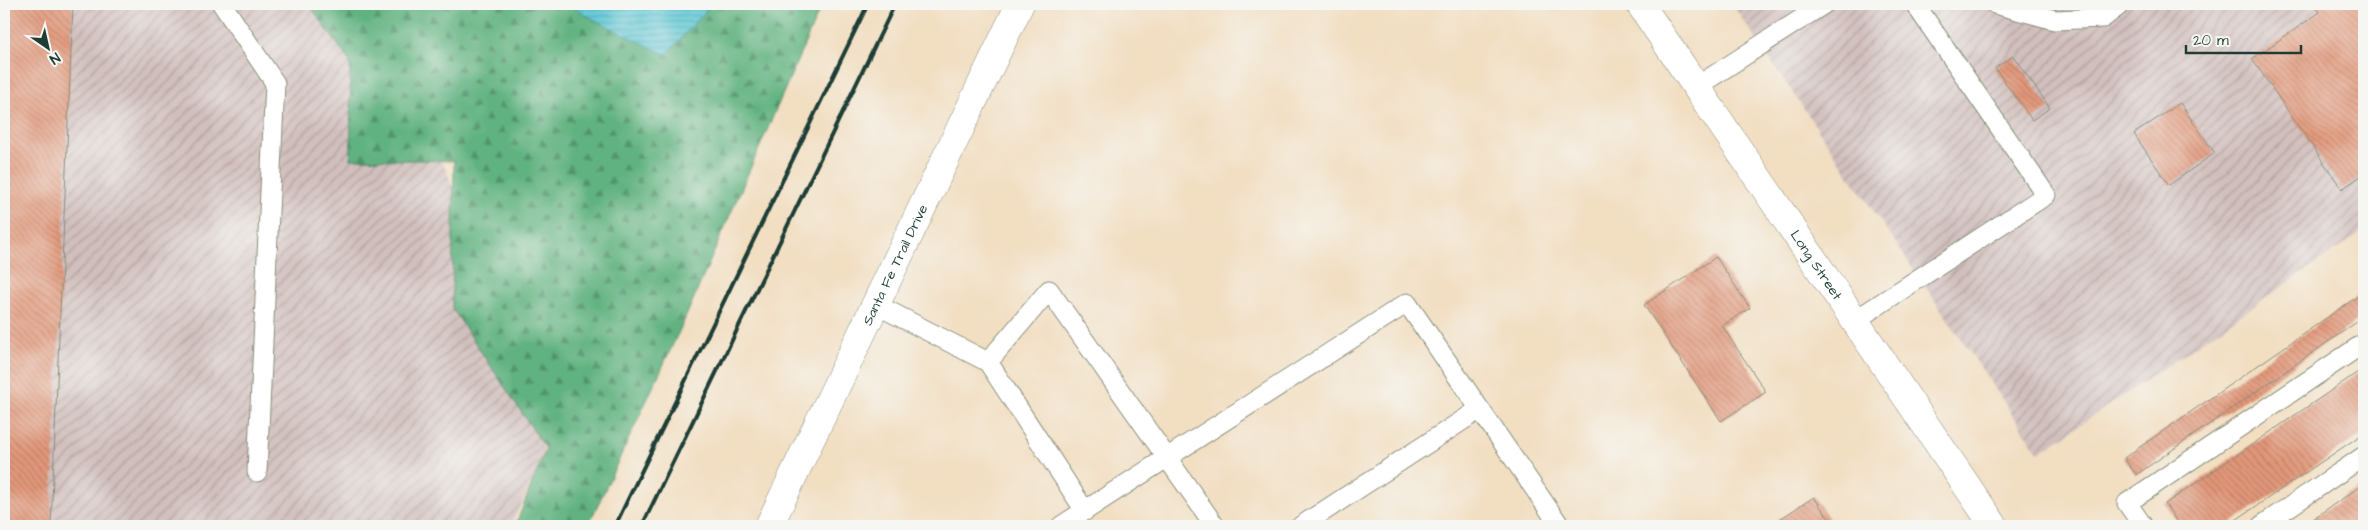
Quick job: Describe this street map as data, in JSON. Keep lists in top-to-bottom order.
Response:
{
  "streets": {
    "street": ["Santa Fe Trail Drive", "Long Street"]
  },
  "scale_bar": "20 m",
  "north": "bottom right"
}
